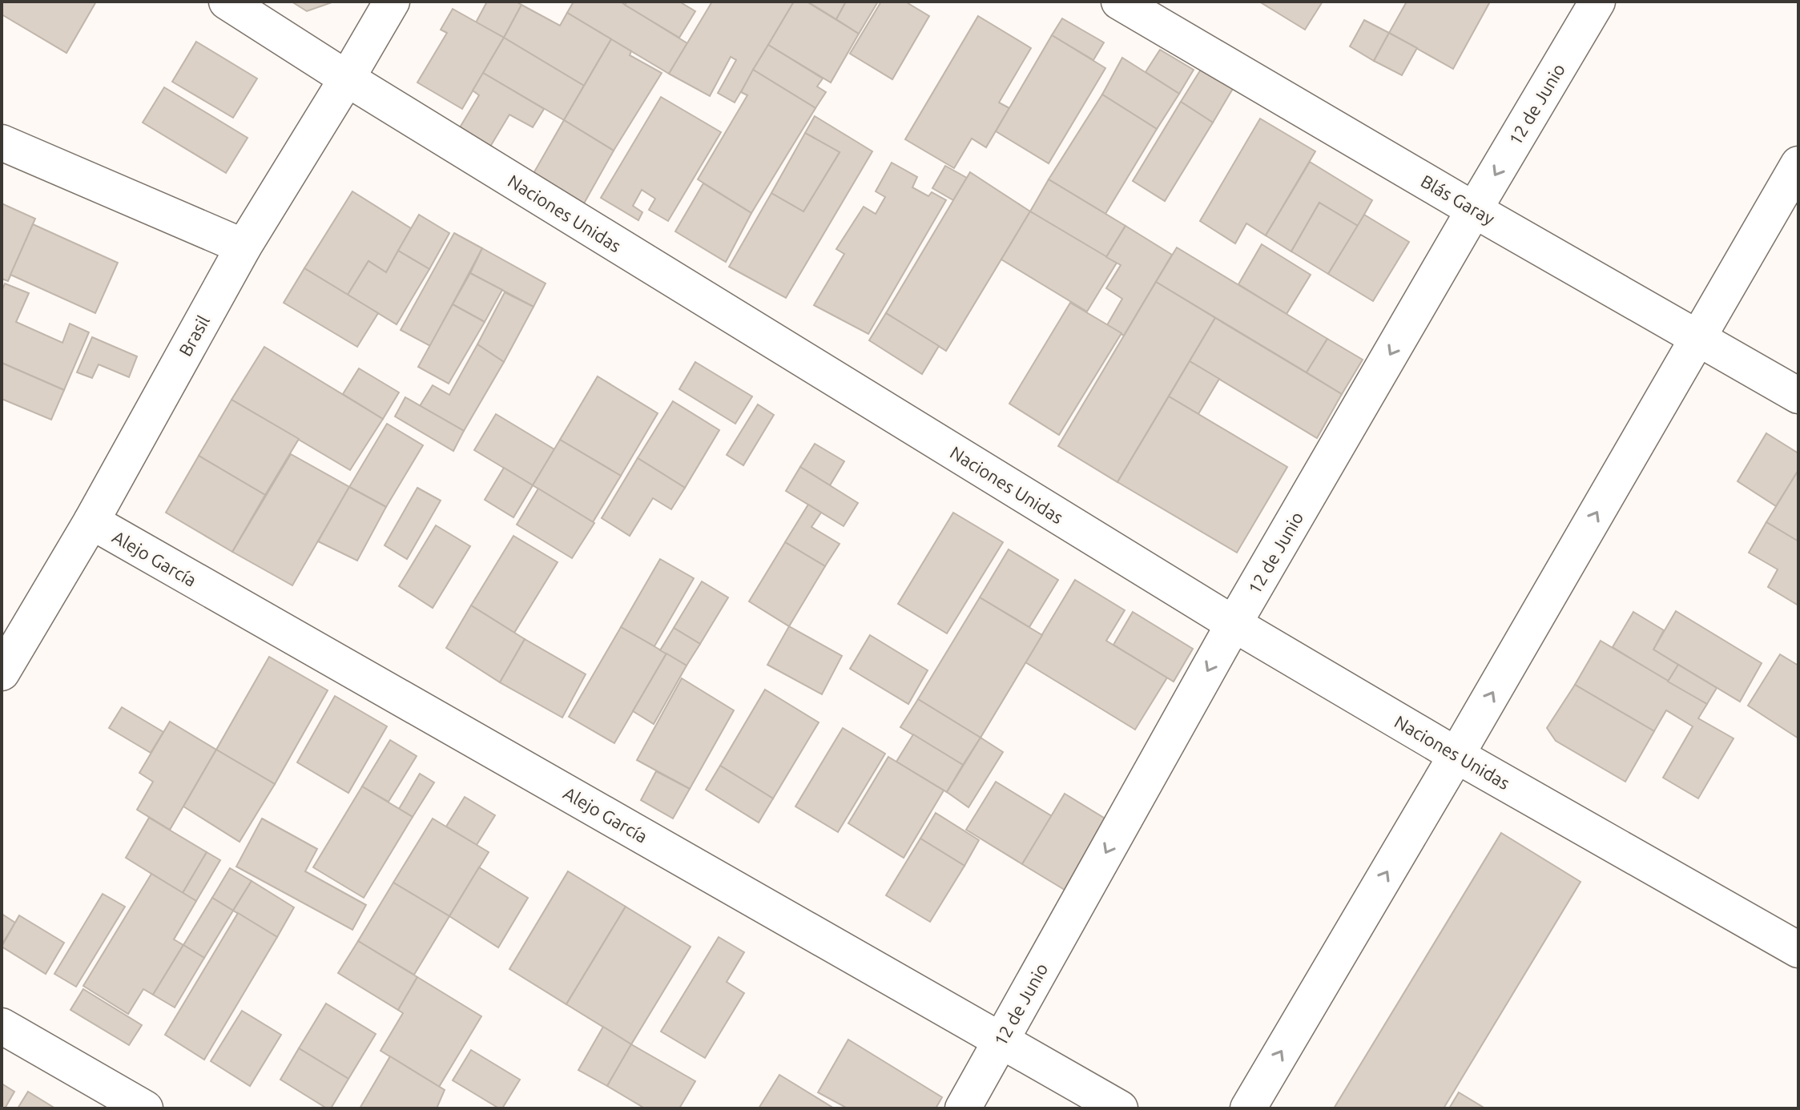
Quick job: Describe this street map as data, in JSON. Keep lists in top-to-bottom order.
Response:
{
  "streets": {
    "street": [
      "12 de Junio",
      "Blás Garay",
      "Naciones Unidas",
      "Brasil",
      "Alejo García"
    ]
  },
  "crossings": [
    ["12 de Junio", "Blás Garay"],
    ["12 de Junio", "Naciones Unidas"],
    ["12 de Junio", "Alejo García"],
    ["Naciones Unidas", "Brasil"],
    ["Brasil", "Alejo García"]
  ]
}
